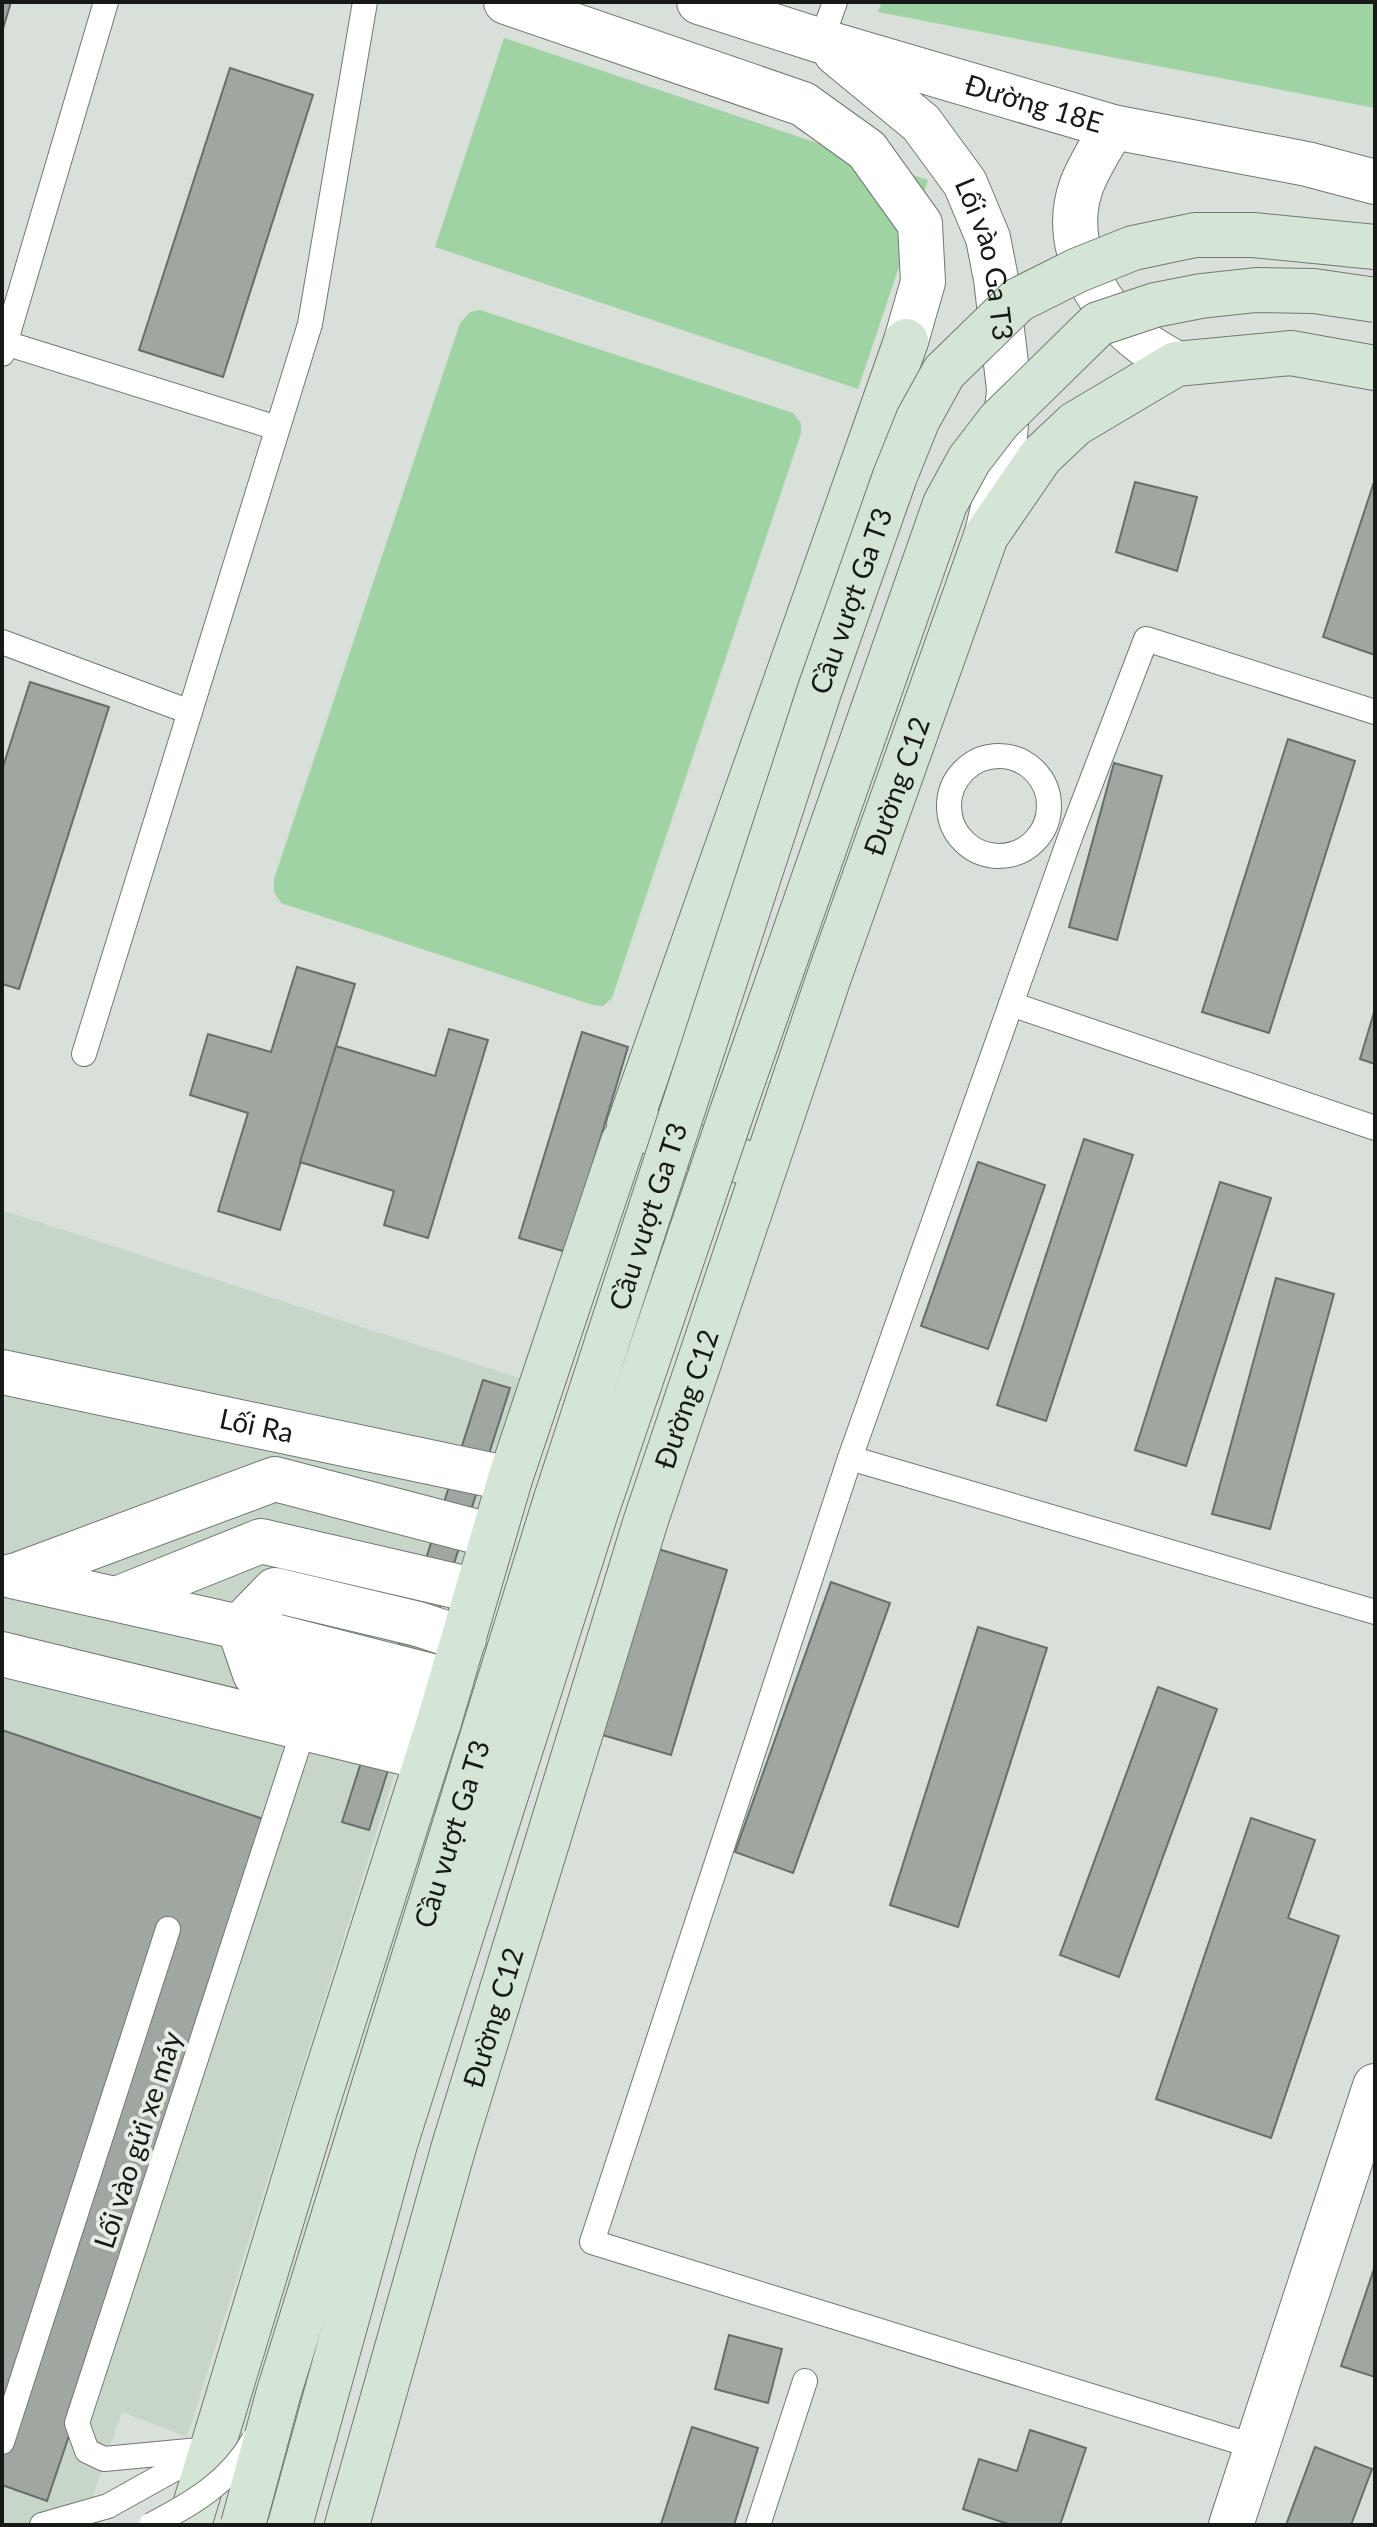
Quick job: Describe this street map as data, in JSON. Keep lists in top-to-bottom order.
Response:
{
  "streets": {
    "main road": ["Cầu vượt Ga T3", "Đường C12"],
    "street": ["Đường 18E", "Lối vào Ga T3", "Lối Ra"],
    "lane": ["Lối vào gửi xe máy"]
  },
  "crossings": [
    ["Đường 18E", "Lối vào Ga T3"],
    ["Lối vào Ga T3", "Đường C12"]
  ]
}
